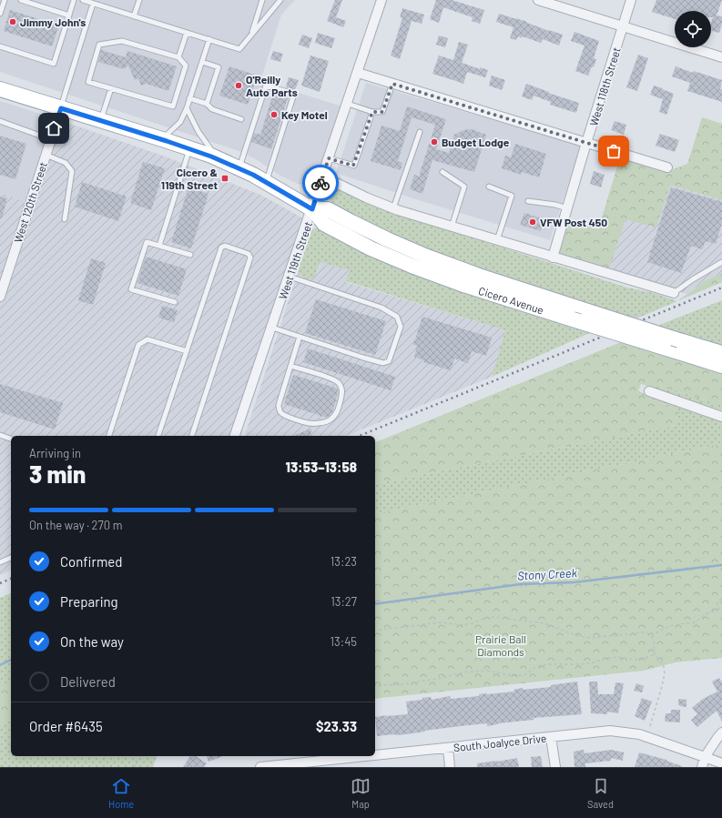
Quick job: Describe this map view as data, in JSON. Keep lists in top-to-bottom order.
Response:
{
  "streets": {
    "main road": ["Cicero Avenue"],
    "street": [
      "West 118th Street",
      "West 120th Street",
      "West 119th Street",
      "South Joalyce Drive"
    ]
  },
  "crossings": [
    ["West 120th Street", "Cicero Avenue"],
    ["West 119th Street", "Cicero Avenue"]
  ],
  "water": ["Stony Creek"],
  "parks": ["Prairie Ball Diamonds"],
  "places": {
    "other": [
      "Jimmy John's",
      "O'Reilly Auto Parts",
      "Key Motel",
      "Budget Lodge",
      "VFW Post 450"
    ],
    "transit": ["Cicero & 119th Street"]
  },
  "page": {
    "heading": ["3 min", "Arriving in", "13:53–13:58"],
    "panel": ["Order #6435", "$23.33"],
    "bar": "On the way · 270 m",
    "list": [
      ["Confirmed", "13:23"],
      ["Preparing", "13:27"],
      ["On the way", "13:45"],
      "Delivered"
    ],
    "tabs": ["Home", "Map", "Saved"]
  }
}
